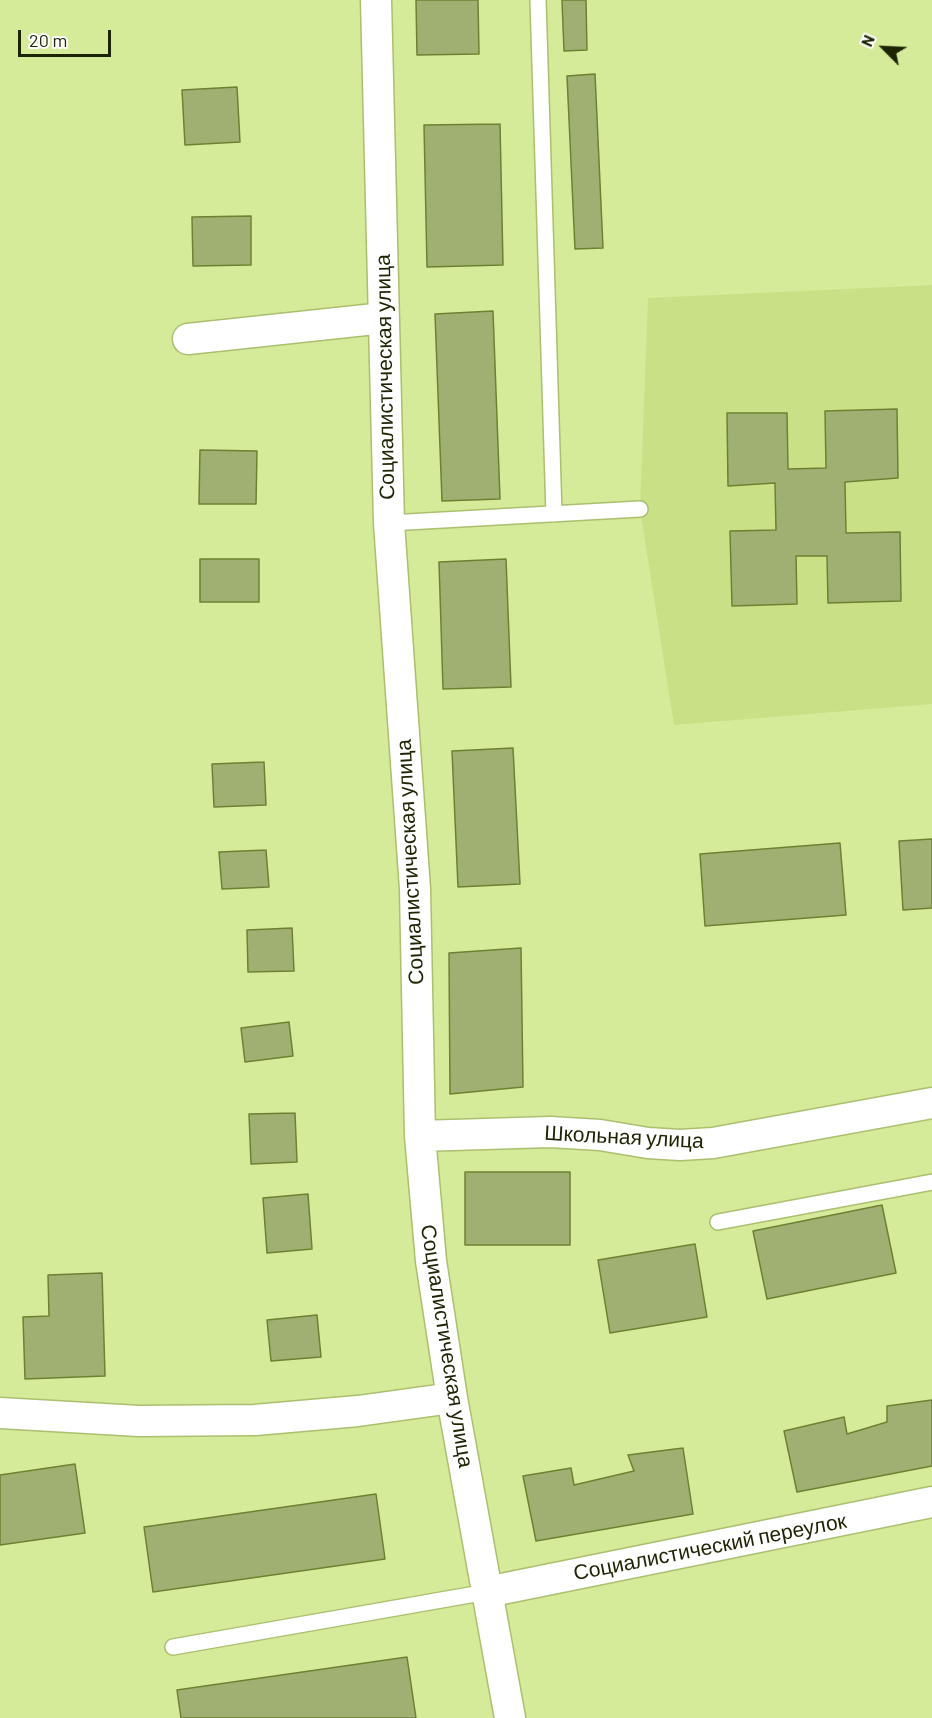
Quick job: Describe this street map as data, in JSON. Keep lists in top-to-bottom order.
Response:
{
  "streets": {
    "street": ["Социалистическая улица", "Школьная улица", "Социалистический переулок"]
  },
  "crossings": [
    ["Социалистическая улица", "Школьная улица"],
    ["Социалистическая улица", "Социалистический переулок"]
  ],
  "scale_bar": "20 m",
  "north": "top left"
}
